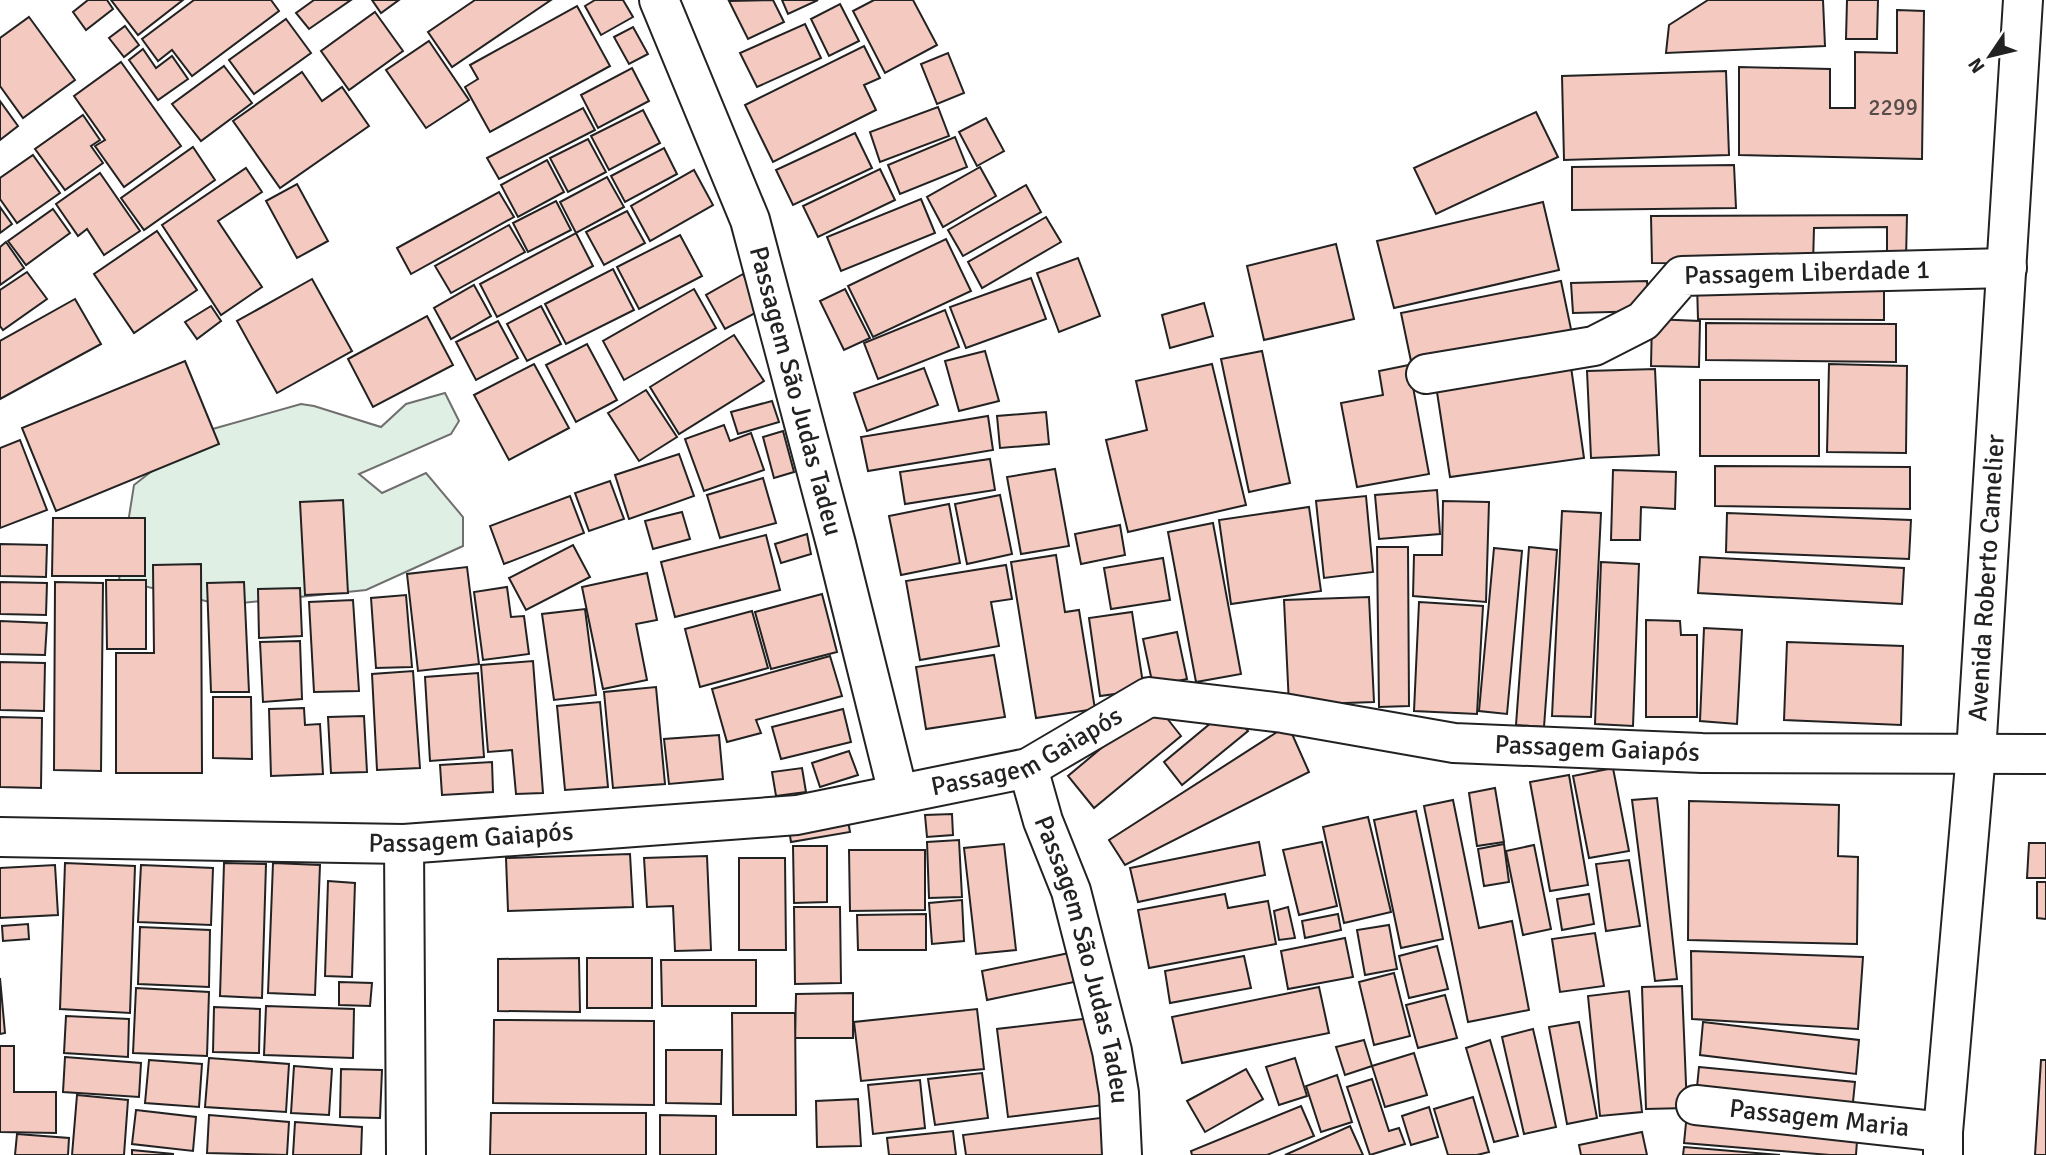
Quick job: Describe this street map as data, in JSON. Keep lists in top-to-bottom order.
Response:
{
  "streets": {
    "street": [
      "Passagem Liberdade 1",
      "Passagem São Judas Tadeu",
      "Avenida Roberto Camelier",
      "Passagem Gaiapós",
      "Passagem Maria"
    ]
  },
  "crossings": [
    ["Passagem Liberdade 1", "Avenida Roberto Camelier"],
    ["Passagem São Judas Tadeu", "Passagem Gaiapós"],
    ["Avenida Roberto Camelier", "Passagem Gaiapós"],
    ["Avenida Roberto Camelier", "Passagem Maria"]
  ],
  "house_numbers": ["2299"],
  "north": "bottom left"
}
